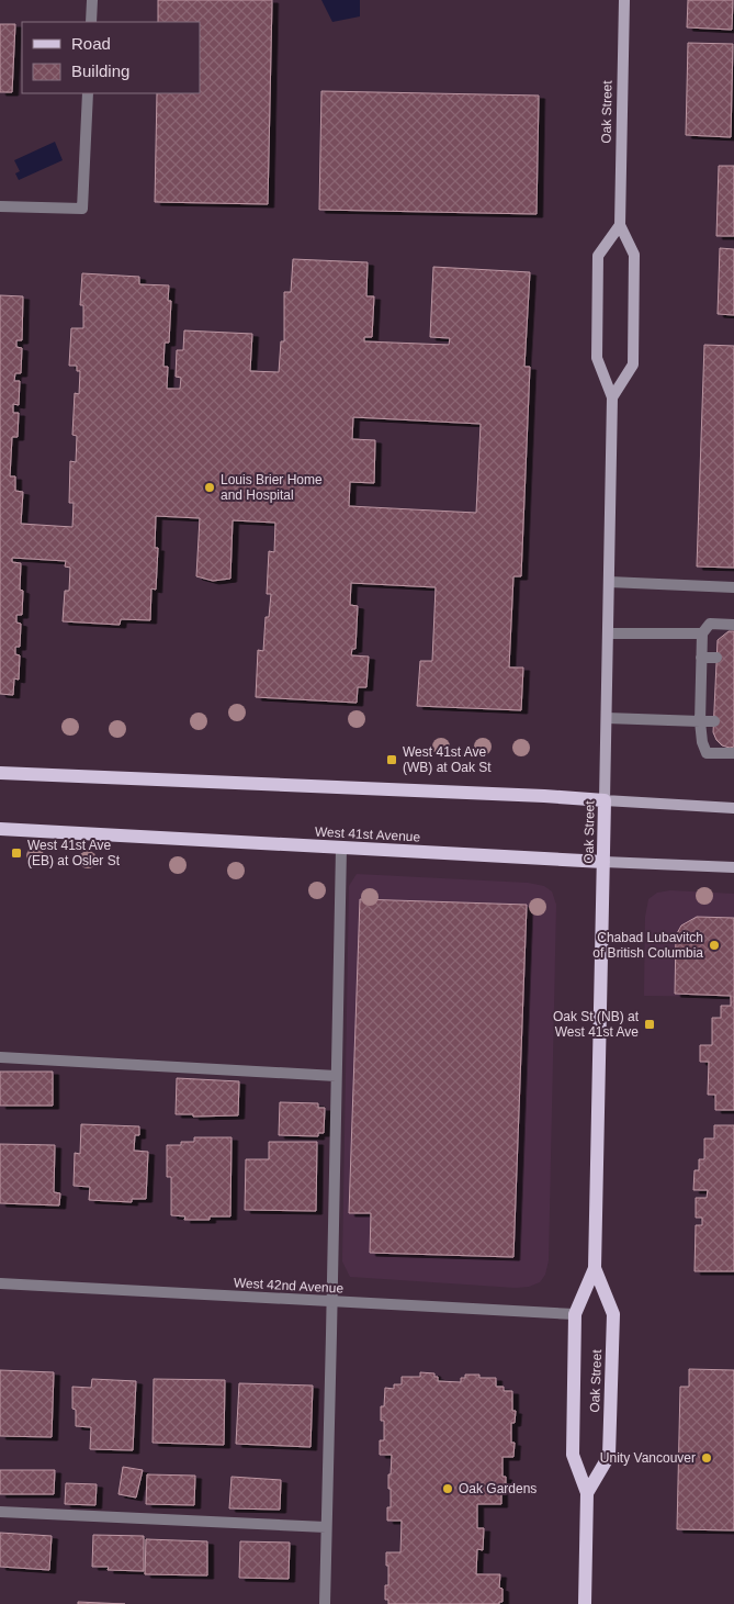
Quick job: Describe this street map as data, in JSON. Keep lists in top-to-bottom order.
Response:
{
  "streets": {
    "main road": ["Oak Street", "West 41st Avenue"],
    "street": ["West 42nd Avenue"]
  },
  "crossings": [
    ["Oak Street", "West 41st Avenue"],
    ["Oak Street", "West 42nd Avenue"]
  ],
  "places": {
    "other": [
      "Louis Brier Home and Hospital",
      "Chabad Lubavitch of British Columbia",
      "Unity Vancouver",
      "Oak Gardens"
    ],
    "transit": ["West 41st Ave (WB) at Oak St", "West 41st Ave (EB) at Osler St", "Oak St (NB) at West 41st Ave"]
  },
  "legend": ["Road", "Building"]
}
